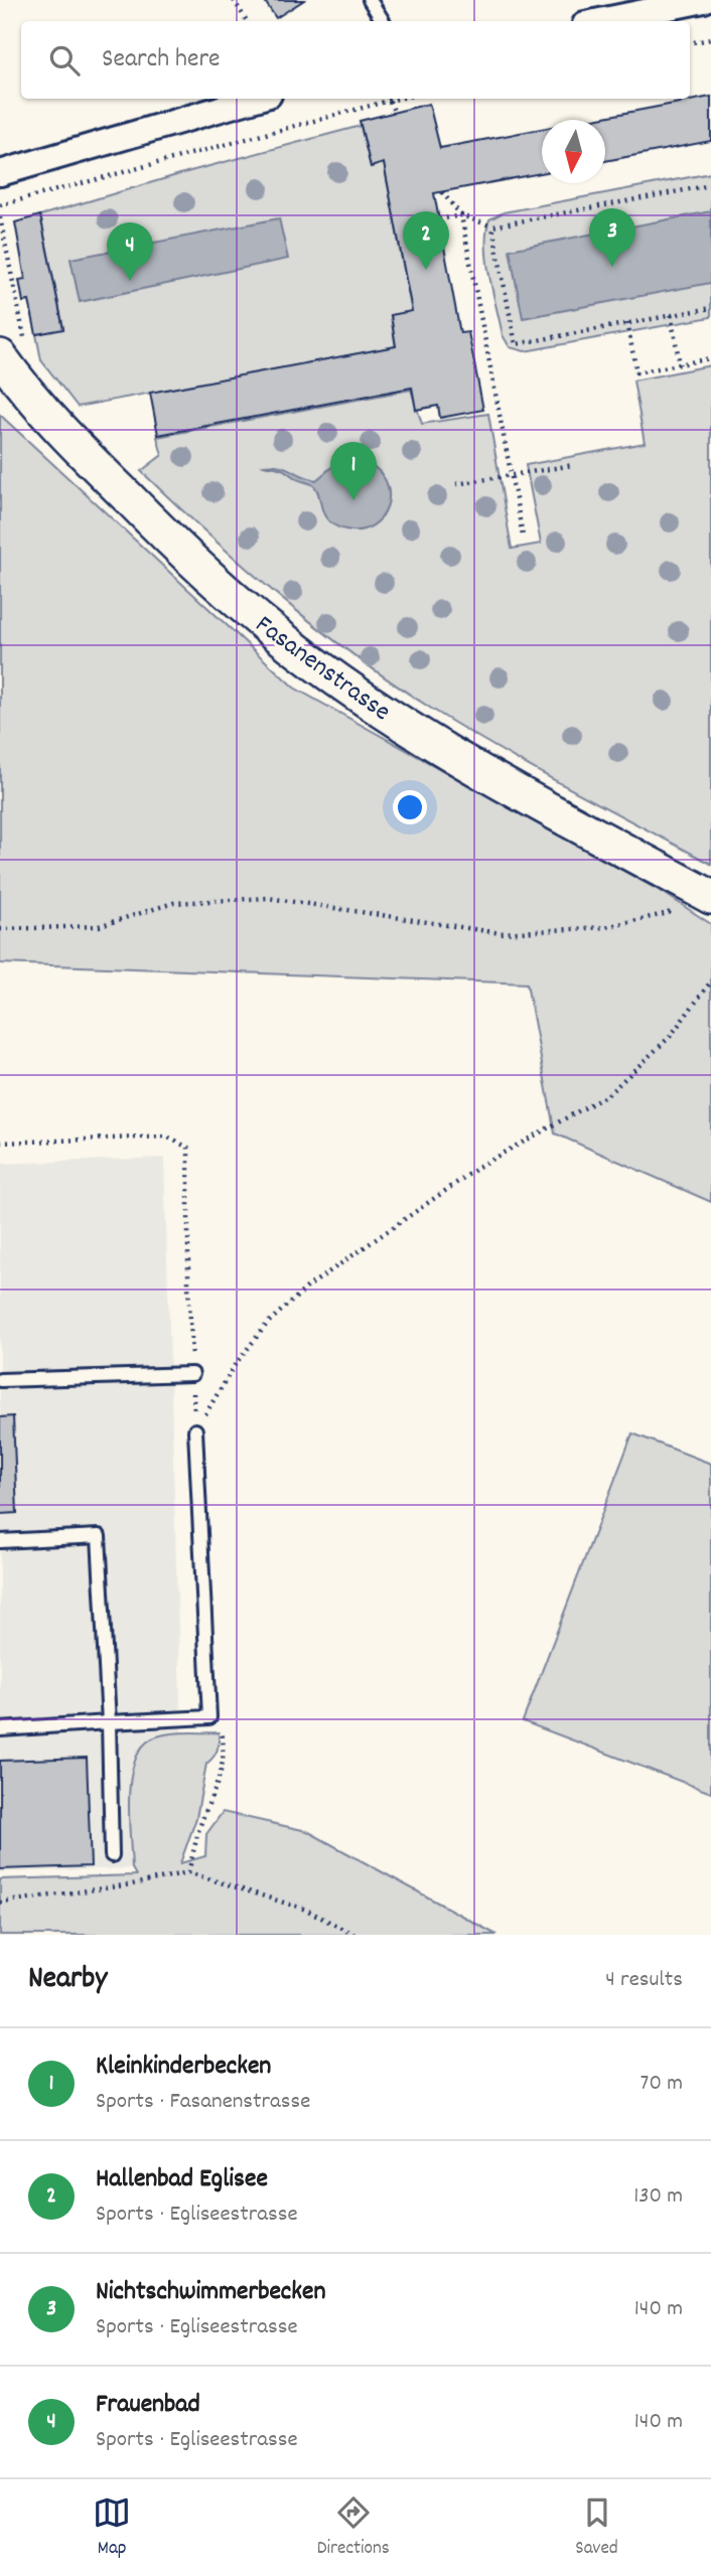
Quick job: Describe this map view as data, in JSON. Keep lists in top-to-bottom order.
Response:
{
  "streets": {
    "main road": ["Fasanenstrasse"]
  },
  "north": "bottom",
  "page": {
    "search": "Search here",
    "pins": [
      "3",
      "2",
      "4",
      "1"
    ],
    "heading": ["Nearby", "4 results"],
    "list": [
      {
        "mark": "1",
        "name": "Kleinkinderbecken",
        "note": "Sports · Fasanenstrasse",
        "value": "70 m"
      },
      {
        "mark": "2",
        "name": "Hallenbad Eglisee",
        "note": "Sports · Egliseestrasse",
        "value": "130 m"
      },
      {
        "mark": "3",
        "name": "Nichtschwimmerbecken",
        "note": "Sports · Egliseestrasse",
        "value": "140 m"
      },
      {
        "mark": "4",
        "name": "Frauenbad",
        "note": "Sports · Egliseestrasse",
        "value": "140 m"
      }
    ],
    "nav": ["Map", "Directions", "Saved"]
  }
}
